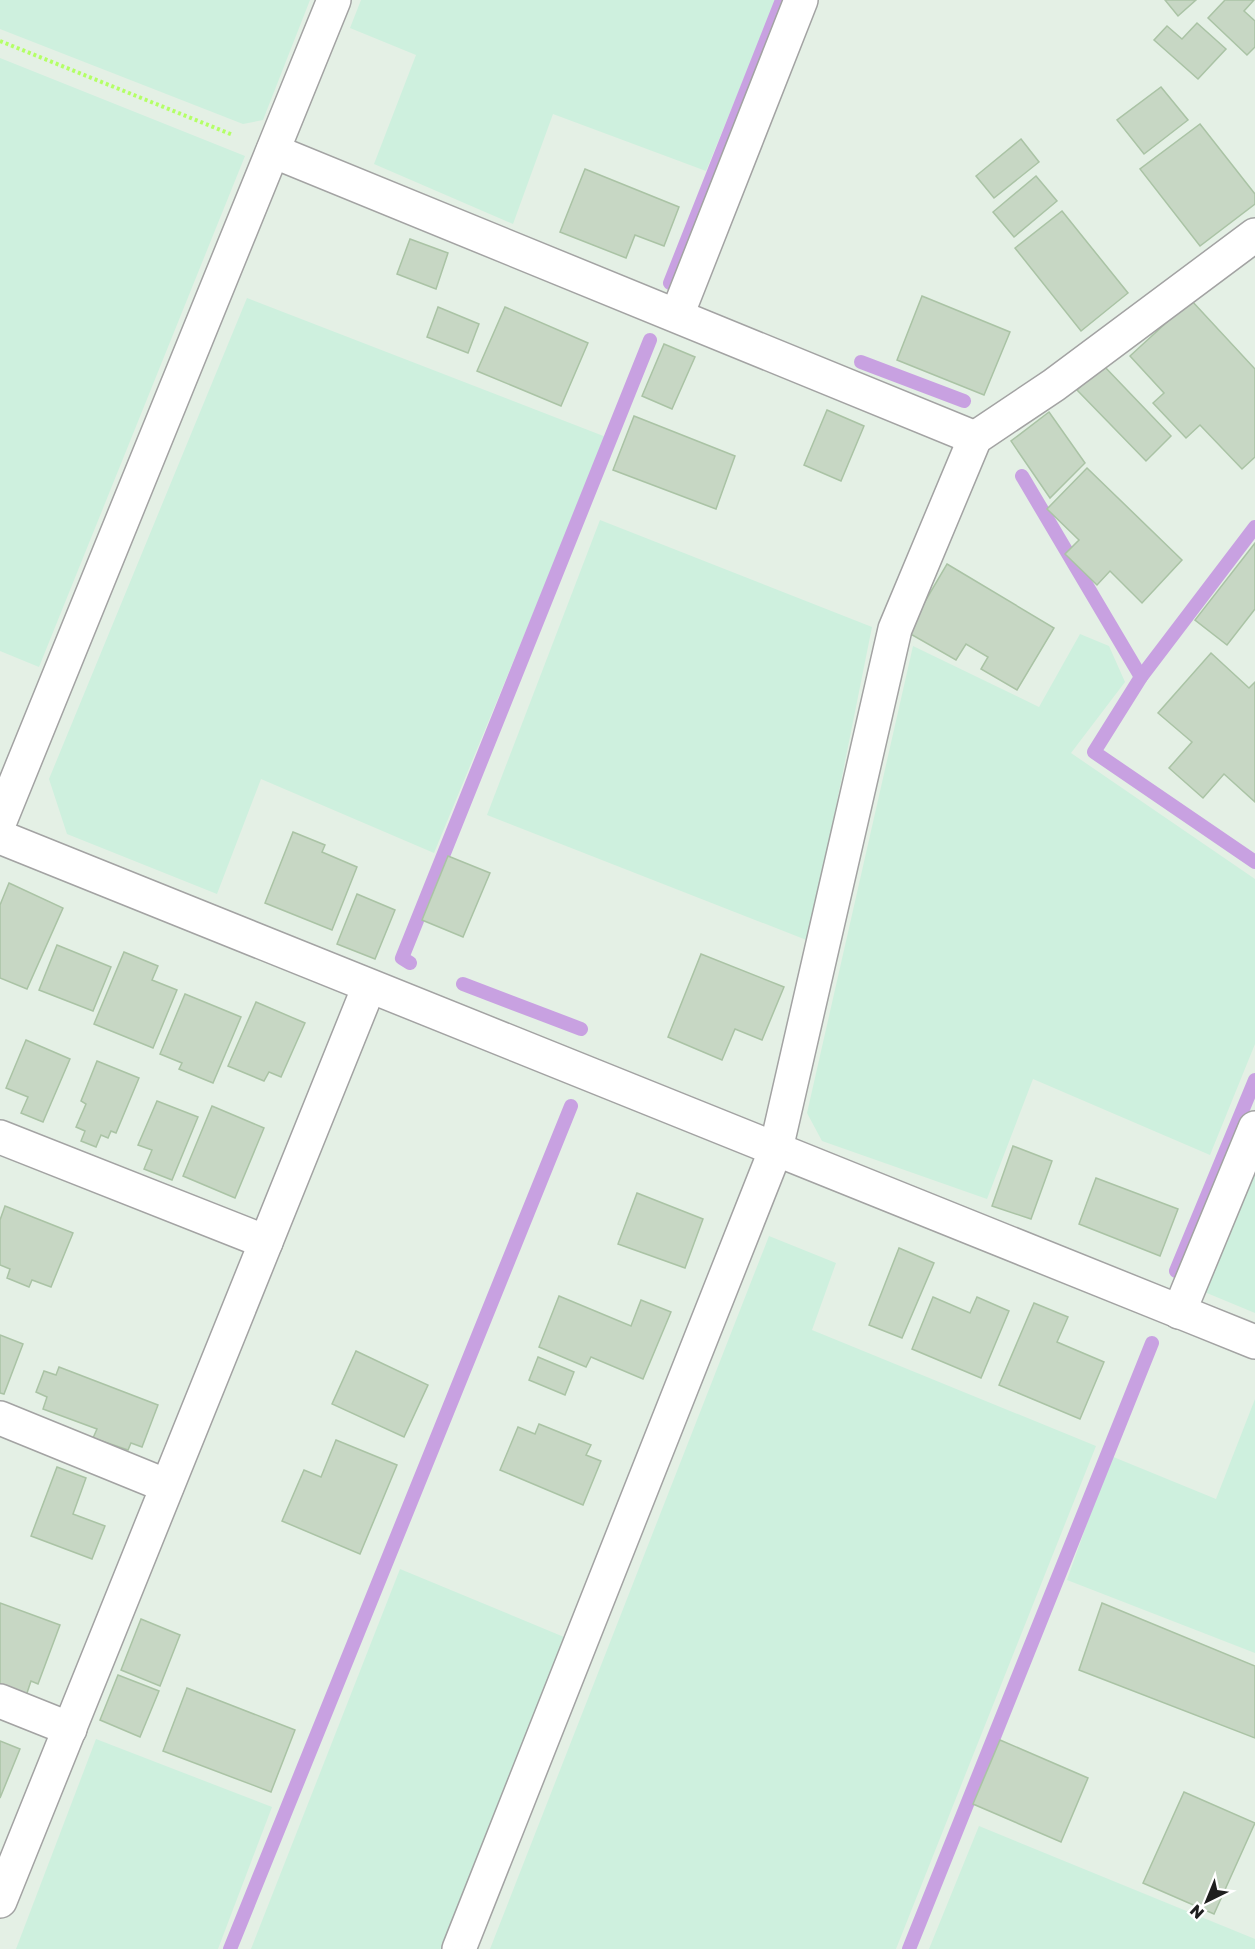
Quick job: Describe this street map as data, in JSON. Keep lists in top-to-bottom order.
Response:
{
  "north": "bottom left"
}
